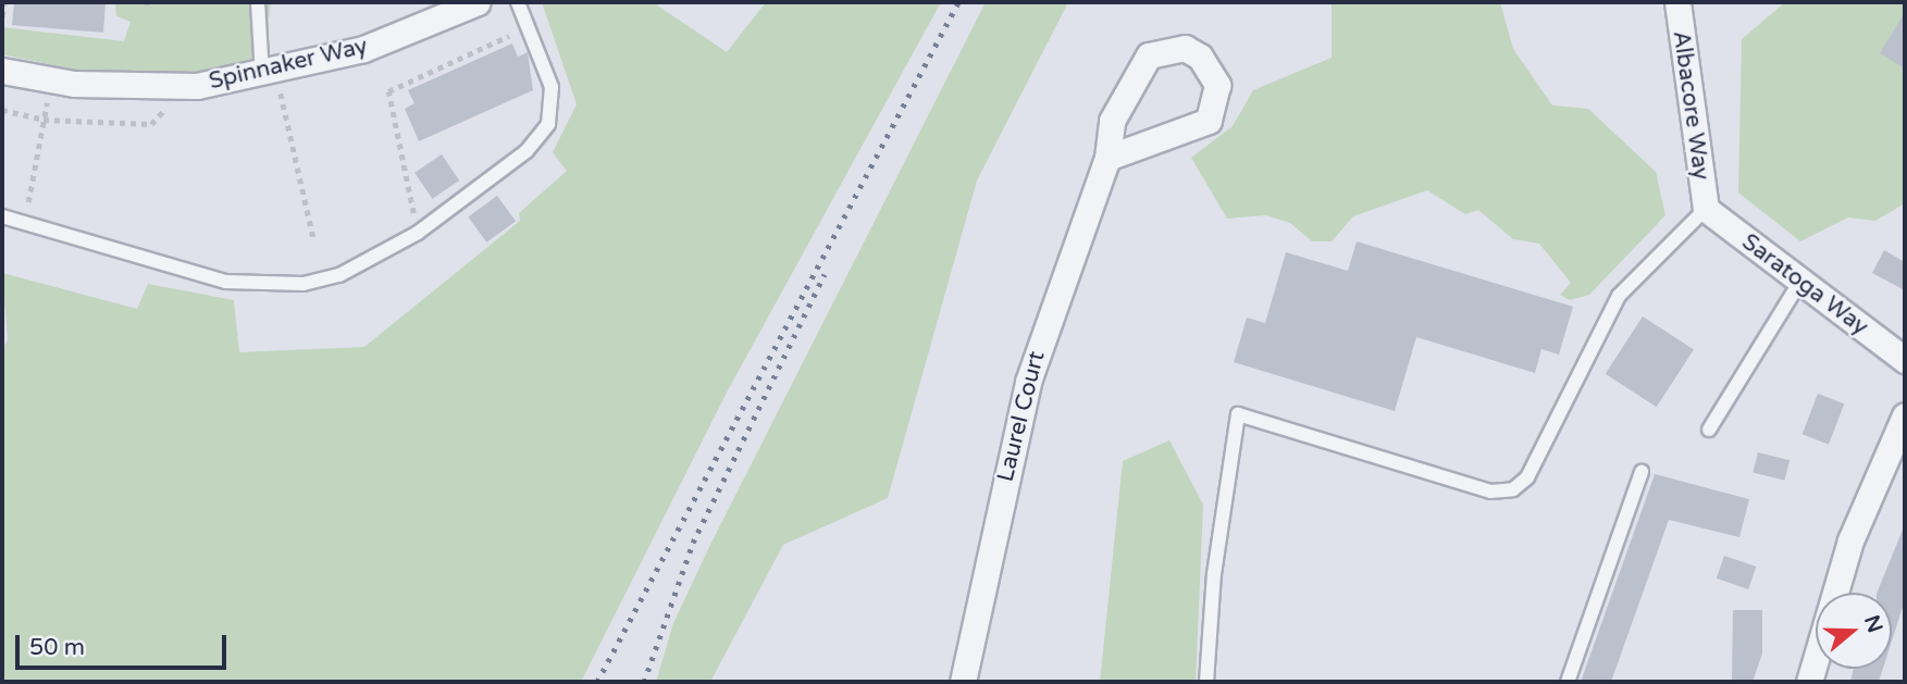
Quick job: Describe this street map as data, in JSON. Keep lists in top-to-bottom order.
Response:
{
  "streets": {
    "street": [
      "Spinnaker Way",
      "Albacore Way",
      "Saratoga Way",
      "Laurel Court"
    ]
  },
  "crossings": [
    ["Albacore Way", "Saratoga Way"]
  ],
  "scale_bar": "50 m",
  "north": "right"
}
